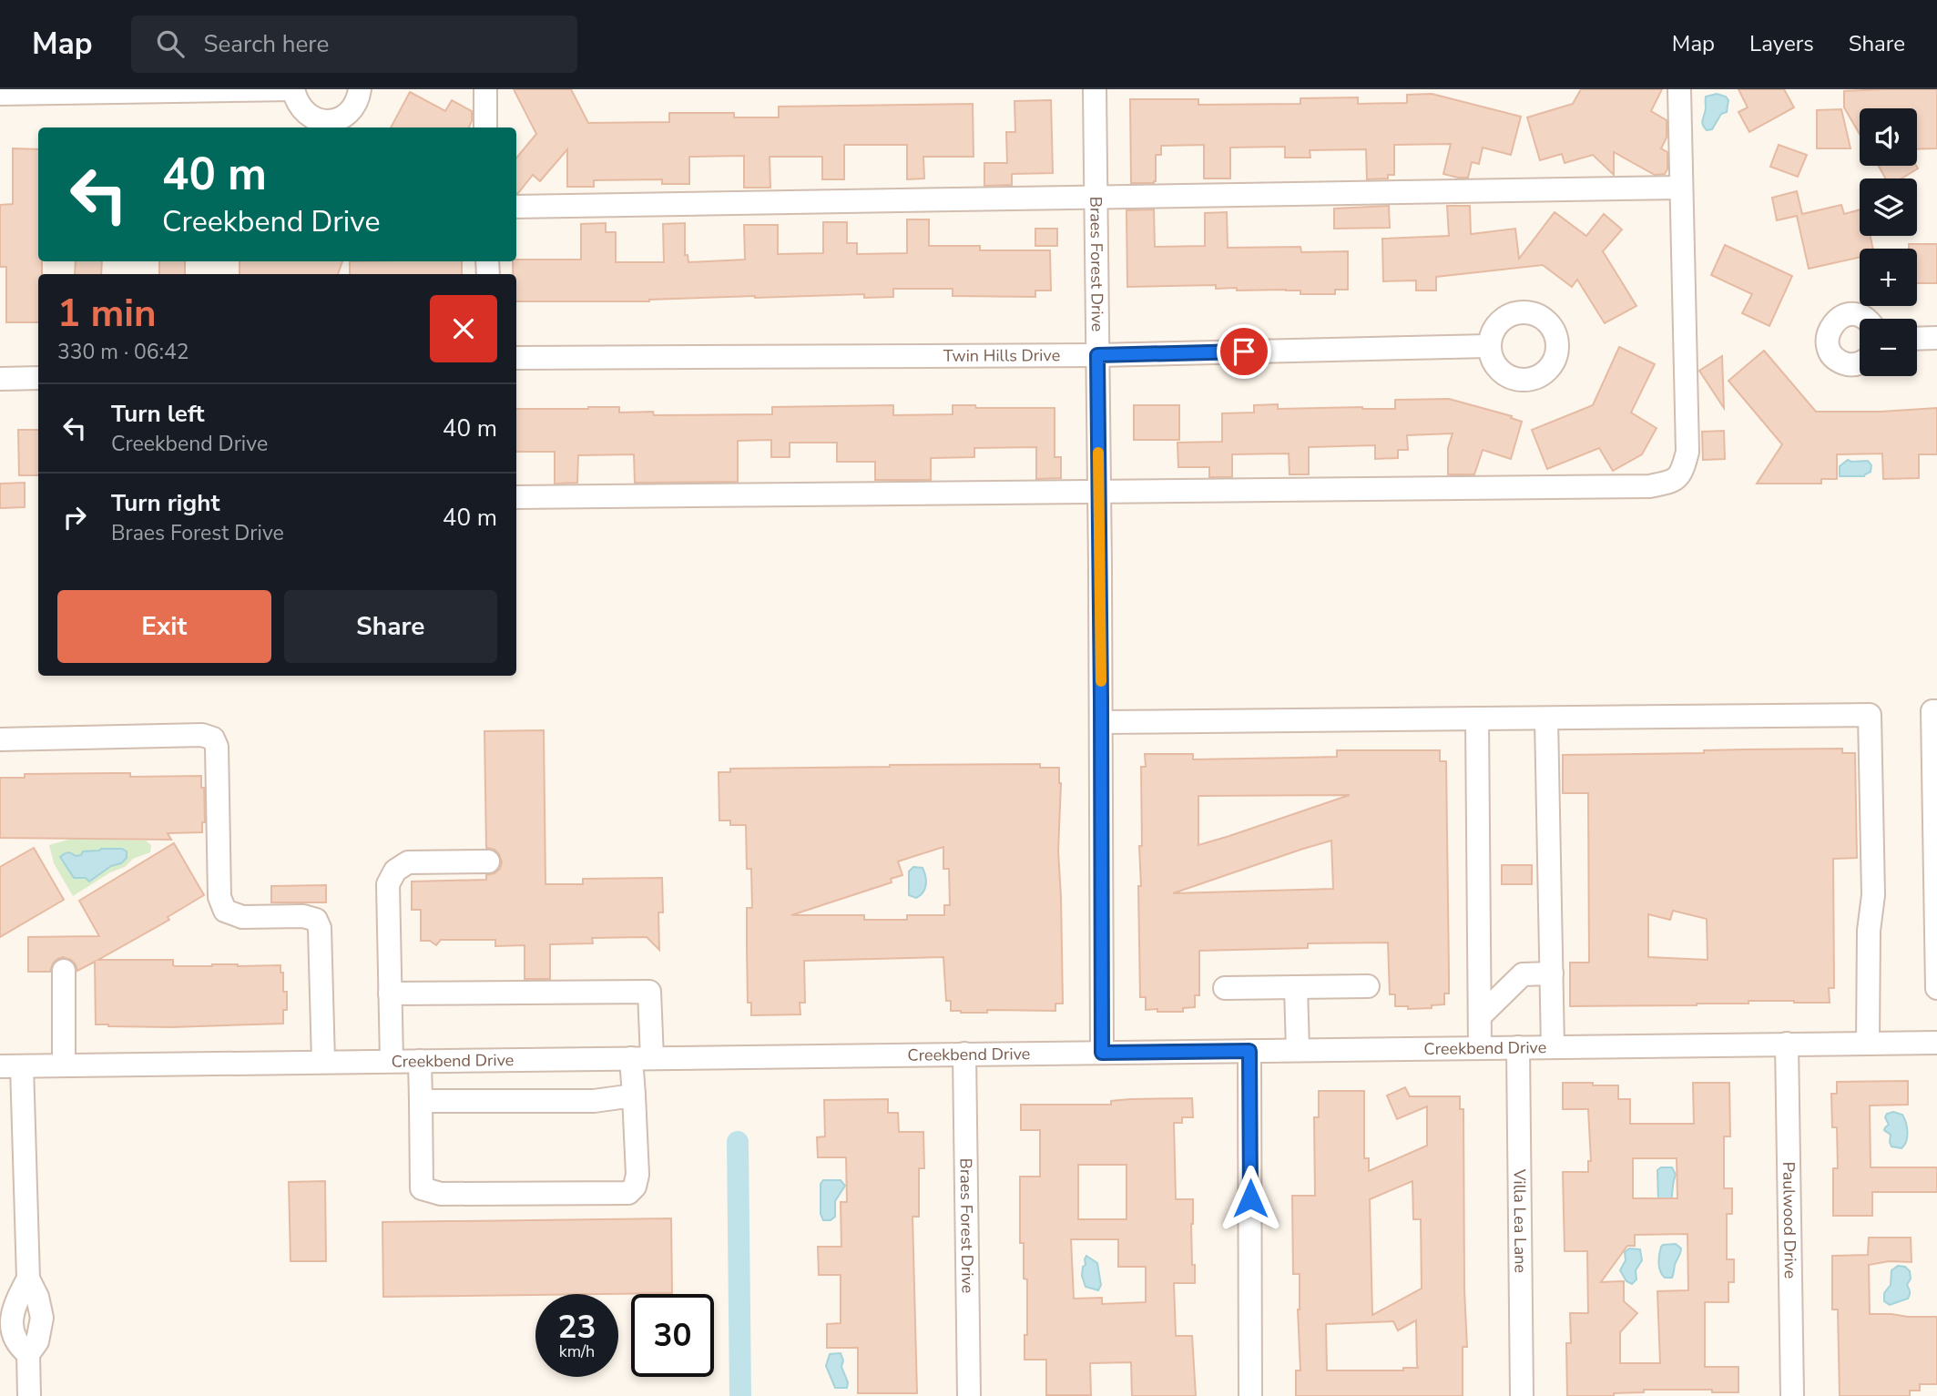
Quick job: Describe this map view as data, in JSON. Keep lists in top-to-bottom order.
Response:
{
  "streets": {
    "street": [
      "Braes Forest Drive",
      "Twin Hills Drive",
      "Creekbend Drive",
      "Paulwood Drive",
      "Villa Lea Lane"
    ]
  },
  "crossings": [
    ["Braes Forest Drive", "Twin Hills Drive"],
    ["Braes Forest Drive", "Creekbend Drive"],
    ["Creekbend Drive", "Paulwood Drive"],
    ["Creekbend Drive", "Villa Lea Lane"]
  ],
  "page": {
    "header": "Map",
    "search": "Search here",
    "nav": ["Map", "Layers", "Share"],
    "map_buttons": ["+", "−"],
    "turn": ["40 m", "Creekbend Drive"],
    "heading": ["1 min", "330 m · 06:42"],
    "list": [
      {
        "name": "Turn left",
        "note": "Creekbend Drive",
        "value": "40 m"
      },
      {
        "name": "Turn right",
        "note": "Braes Forest Drive",
        "value": "40 m"
      }
    ],
    "buttons": ["Exit", "Share"],
    "speed": "23 km/h",
    "limit": "30"
  }
}
